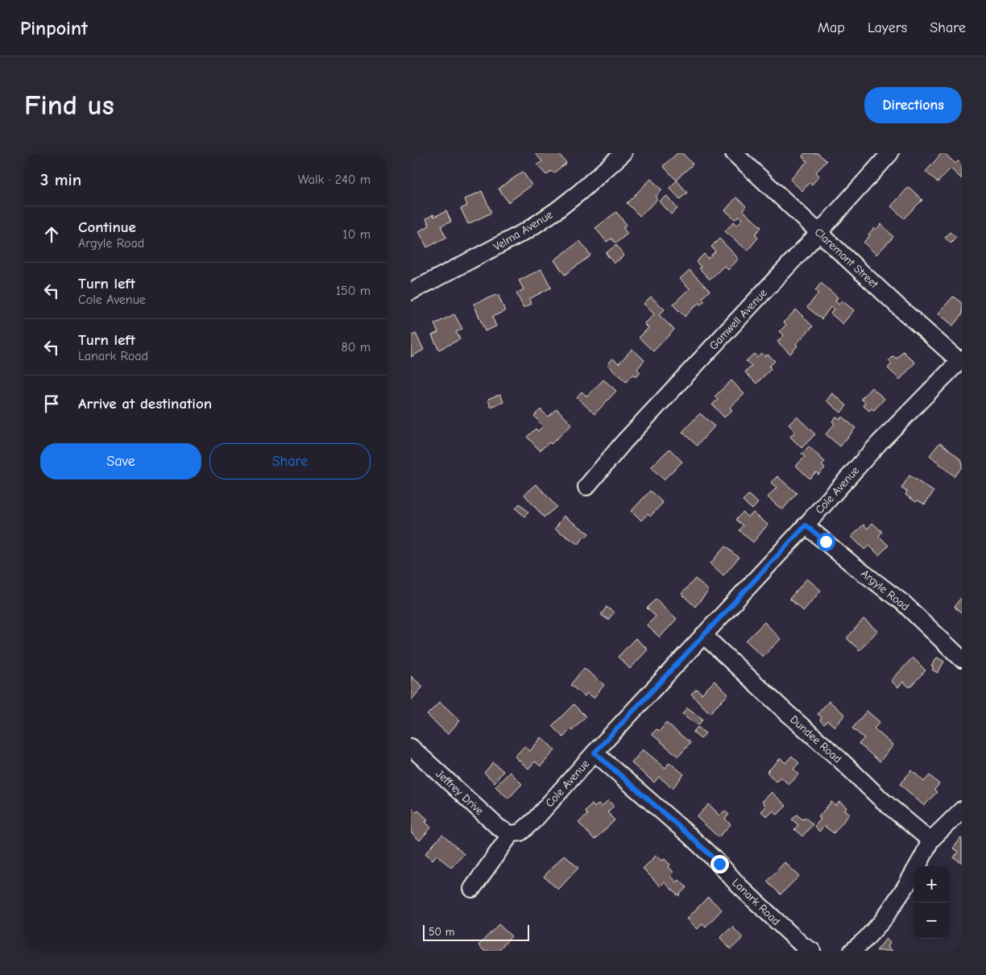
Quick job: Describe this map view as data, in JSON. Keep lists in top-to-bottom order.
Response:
{
  "streets": {
    "street": [
      "Velma Avenue",
      "Claremont Street",
      "Gamwell Avenue",
      "Cole Avenue",
      "Argyle Road",
      "Dundee Road",
      "Jeffrey Drive",
      "Lanark Road"
    ]
  },
  "crossings": [
    ["Claremont Street", "Gamwell Avenue"],
    ["Claremont Street", "Cole Avenue"],
    ["Cole Avenue", "Argyle Road"],
    ["Cole Avenue", "Dundee Road"],
    ["Cole Avenue", "Jeffrey Drive"],
    ["Cole Avenue", "Lanark Road"]
  ],
  "scale_bar": "50 m",
  "page": {
    "header": "Pinpoint",
    "nav": ["Map", "Layers", "Share"],
    "buttons": [
      "Directions",
      ["Save", "Share"]
    ],
    "title": "Find us",
    "heading": ["3 min", "Walk · 240 m"],
    "list": [
      ["Continue", "Argyle Road", "10 m"],
      ["Turn left", "Cole Avenue", "150 m"],
      ["Turn left", "Lanark Road", "80 m"],
      "Arrive at destination"
    ],
    "map_buttons": ["+", "−"],
    "scale": "50 m"
  }
}
